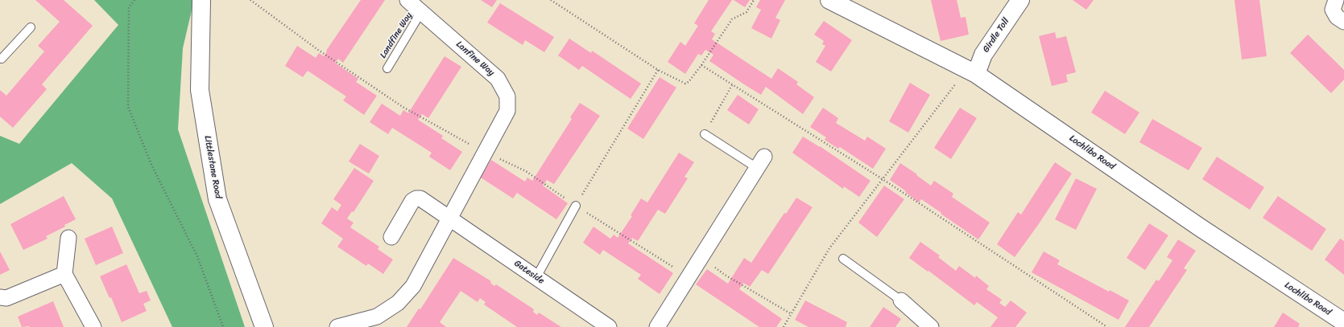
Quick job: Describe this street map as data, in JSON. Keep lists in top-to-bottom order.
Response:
{
  "streets": {
    "street": [
      "Girdle Toll",
      "Lanfine Way",
      "Lochlibo Road",
      "Littlestane Road",
      "Gateside"
    ],
    "lane": ["Landfine Way"]
  },
  "crossings": [
    ["Landfine Way", "Lanfine Way"],
    ["Girdle Toll", "Lochlibo Road"],
    ["Lanfine Way", "Gateside"]
  ]
}
